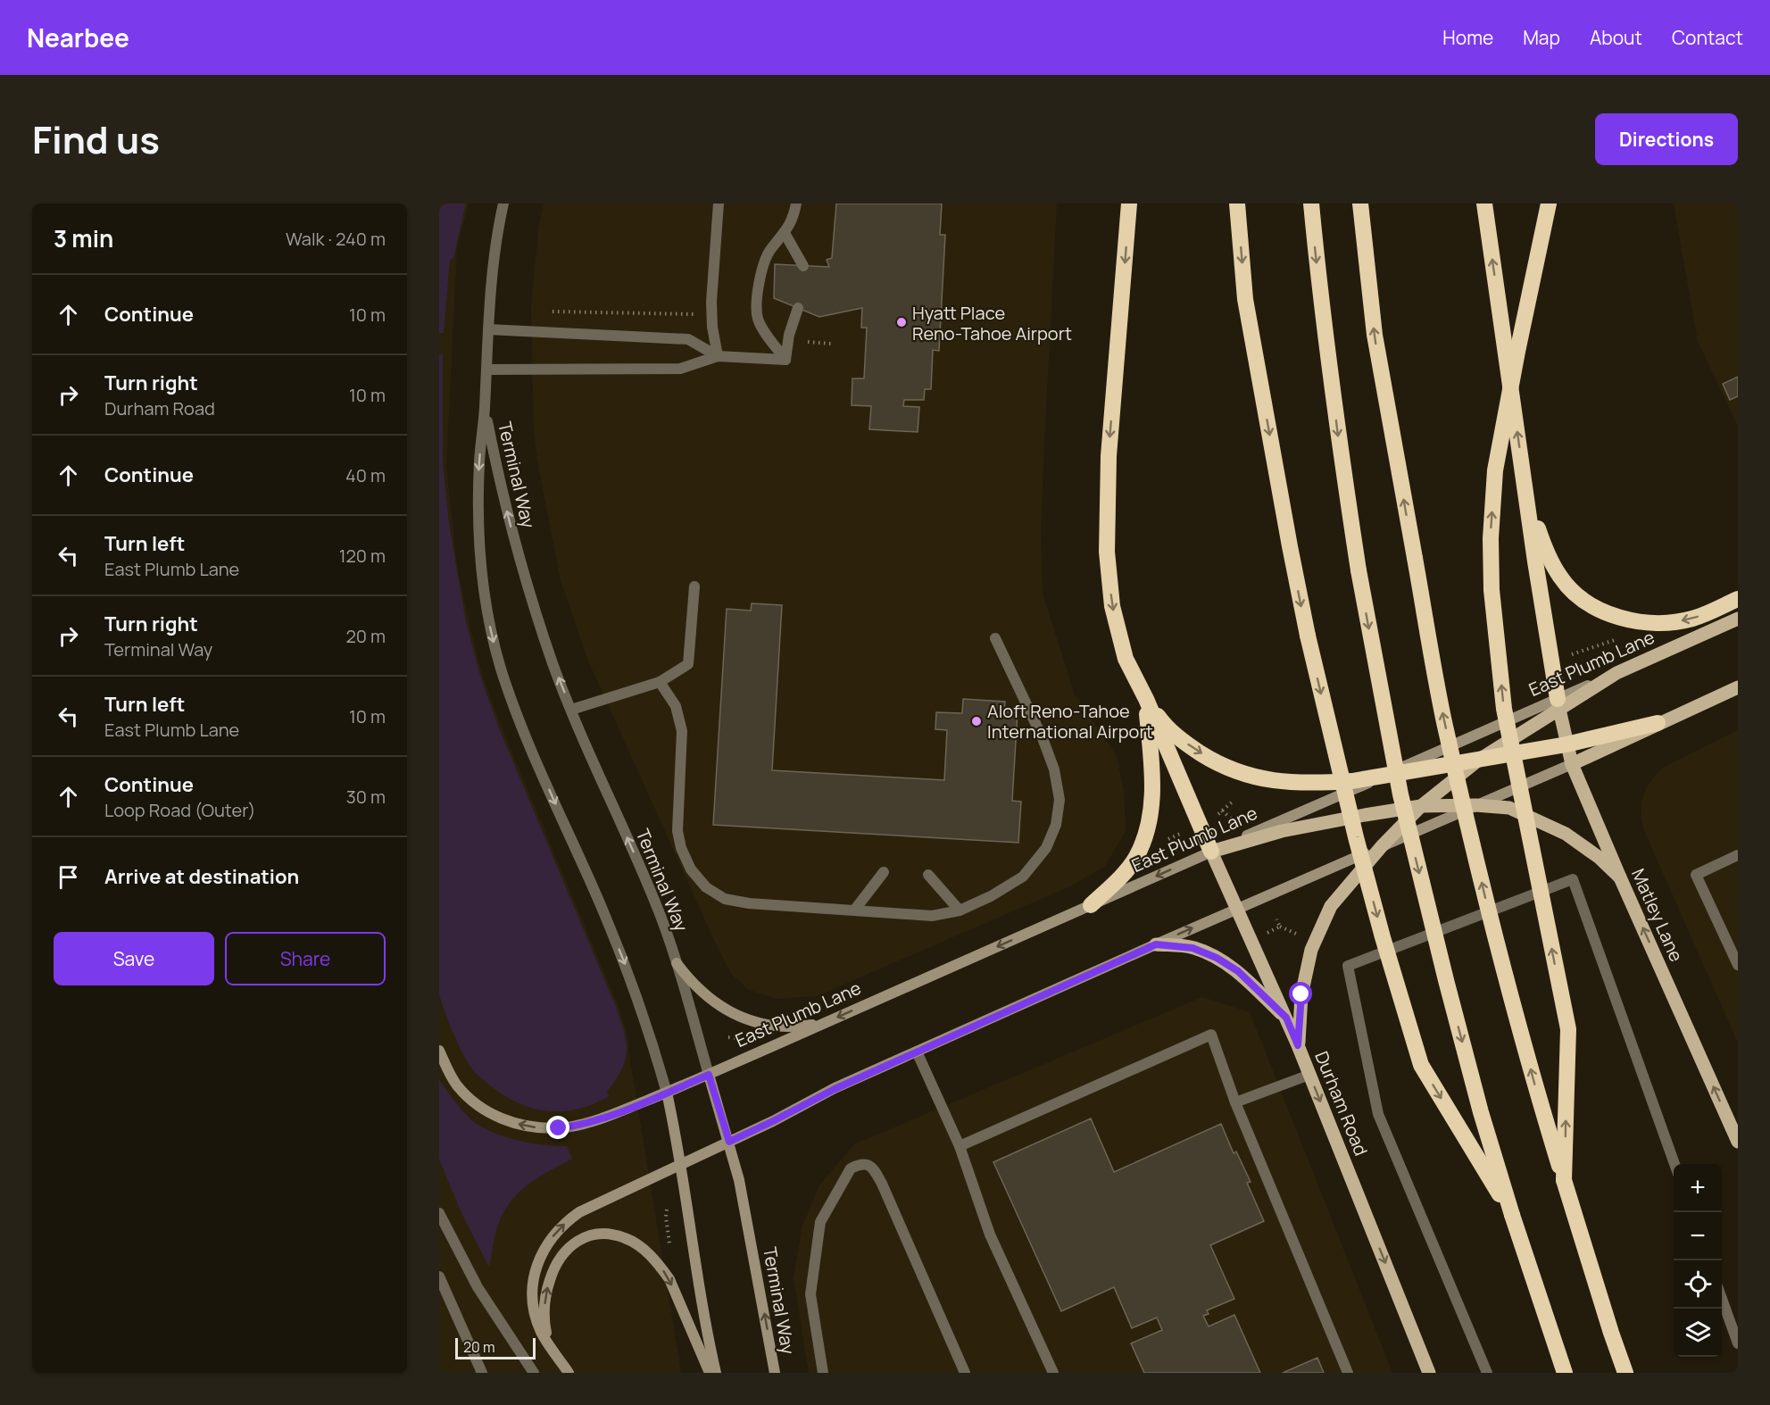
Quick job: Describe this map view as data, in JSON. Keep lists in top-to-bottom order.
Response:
{
  "streets": {
    "main road": [
      "Terminal Way",
      "East Plumb Lane",
      "Matley Lane",
      "Durham Road"
    ]
  },
  "crossings": [
    ["Terminal Way", "East Plumb Lane"],
    ["East Plumb Lane", "Matley Lane"],
    ["East Plumb Lane", "Durham Road"]
  ],
  "one_way": ["Matley Lane", "Durham Road"],
  "places": ["Hyatt Place Reno-Tahoe Airport", "Aloft Reno-Tahoe International Airport"],
  "scale_bar": "20 m",
  "page": {
    "header": "Nearbee",
    "nav": [
      "Home",
      "Map",
      "About",
      "Contact"
    ],
    "title": "Find us",
    "buttons": [
      "Directions",
      ["Save", "Share"]
    ],
    "heading": ["3 min", "Walk · 240 m"],
    "list": [
      ["Continue", "10 m"],
      ["Turn right", "Durham Road", "10 m"],
      ["Continue", "40 m"],
      ["Turn left", "East Plumb Lane", "120 m"],
      ["Turn right", "Terminal Way", "20 m"],
      ["Turn left", "East Plumb Lane", "10 m"],
      ["Continue", "Loop Road (Outer)", "30 m"],
      "Arrive at destination"
    ],
    "map_buttons": ["+", "−"],
    "scale": "20 m"
  }
}
